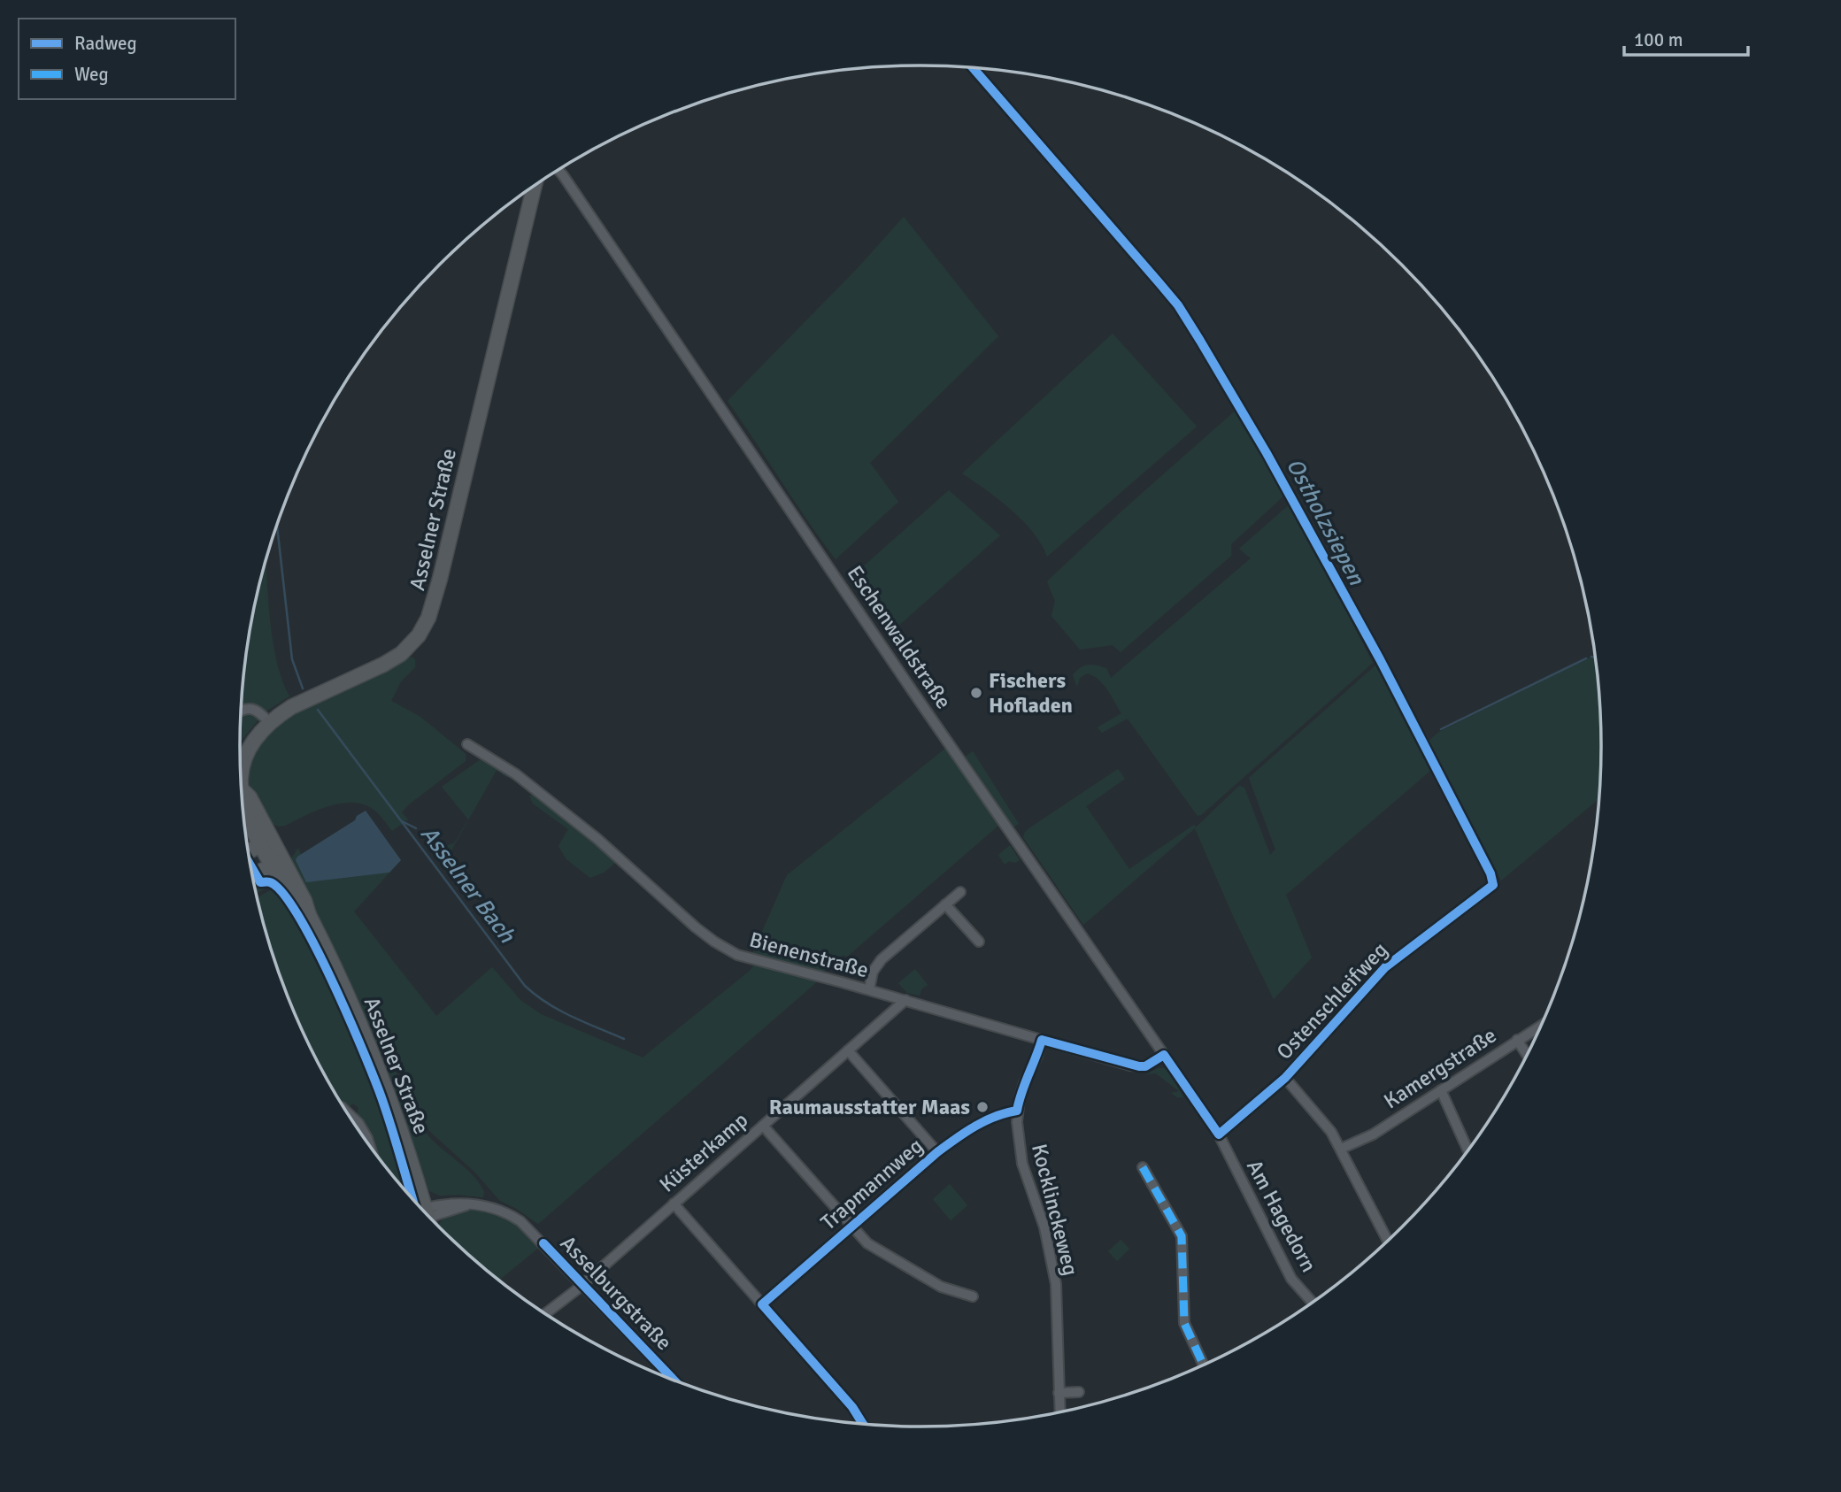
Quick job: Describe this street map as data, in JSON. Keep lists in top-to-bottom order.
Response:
{
  "streets": {
    "main road": ["Asselner Straße"],
    "street": [
      "Eschenwaldstraße",
      "Bienenstraße",
      "Ostenschleifweg",
      "Kamergstraße",
      "Küsterkamp",
      "Trapmannweg",
      "Kocklinckeweg",
      "Am Hagedorn",
      "Asselburgstraße"
    ]
  },
  "crossings": [
    ["Eschenwaldstraße", "Bienenstraße"],
    ["Eschenwaldstraße", "Ostenschleifweg"],
    ["Eschenwaldstraße", "Am Hagedorn"],
    ["Bienenstraße", "Küsterkamp"],
    ["Bienenstraße", "Kocklinckeweg"],
    ["Ostenschleifweg", "Am Hagedorn"],
    ["Küsterkamp", "Asselburgstraße"],
    ["Trapmannweg", "Kocklinckeweg"]
  ],
  "water": ["Ostholzsiepen", "Asselner Bach"],
  "places": ["Fischers Hofladen", "Raumausstatter Maas"],
  "legend": ["Radweg", "Weg"],
  "scale_bar": "100 m"
}
